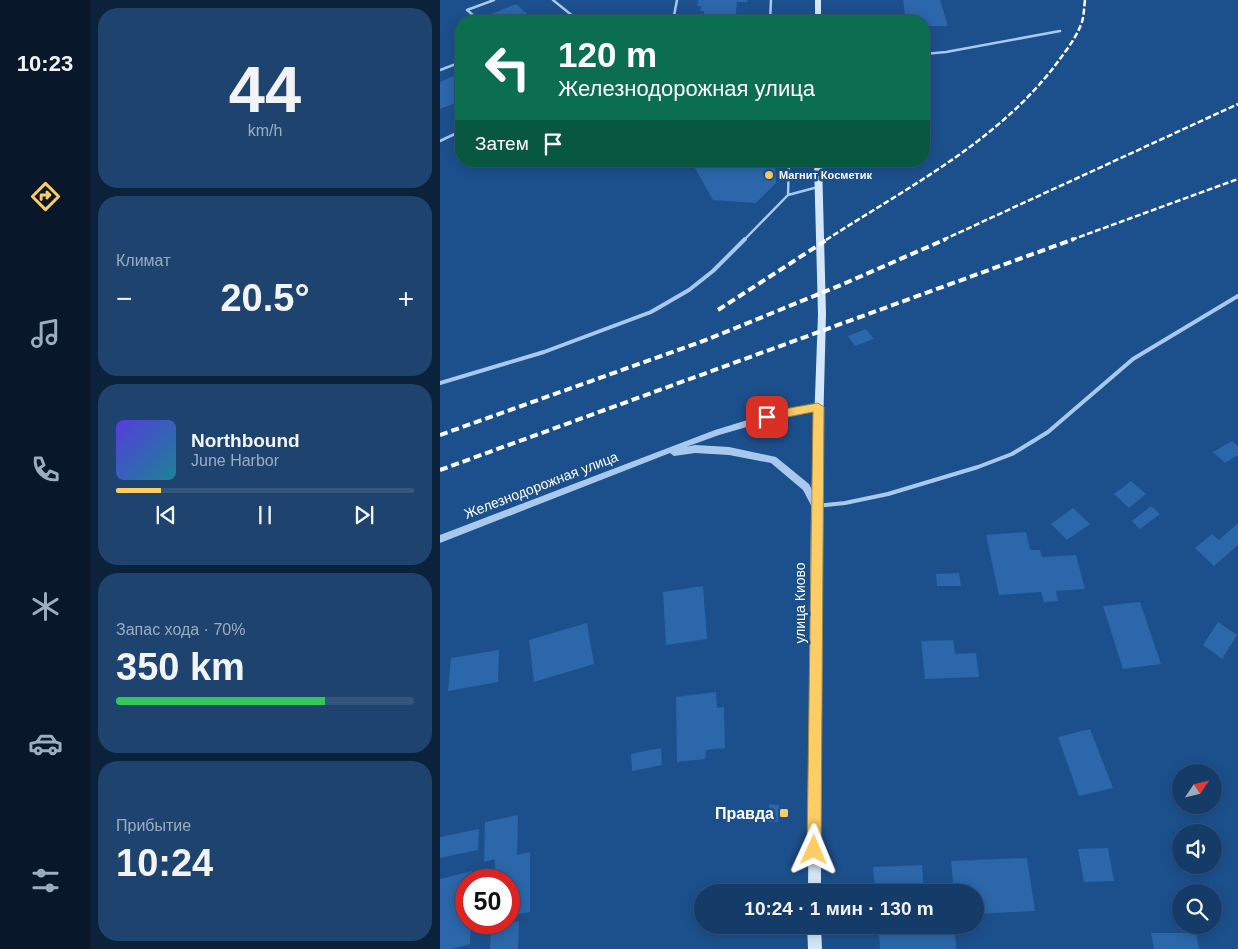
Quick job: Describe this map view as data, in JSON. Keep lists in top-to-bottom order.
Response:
{
  "streets": {
    "main road": ["улица Киово"],
    "street": ["Железнодорожная улица"]
  },
  "crossings": [
    ["Железнодорожная улица", "улица Киово"]
  ],
  "places": {
    "other": ["Магнит Косметик"],
    "transit": ["Правда"]
  },
  "north": "top right",
  "page": {
    "tabs": "10:23",
    "tile": [
      ["44", "km/h"],
      "Климат",
      ["Запас хода · 70%", "350 km"],
      ["Прибытие", "10:24"]
    ],
    "turn": ["120 m", "Железнодорожная улица"],
    "then": "Затем",
    "heat": ["−", "20.5°", "+"],
    "song": ["Northbound", "June Harbor"],
    "limit": "50",
    "trip": "10:24 · 1 мин · 130 m"
  }
}
